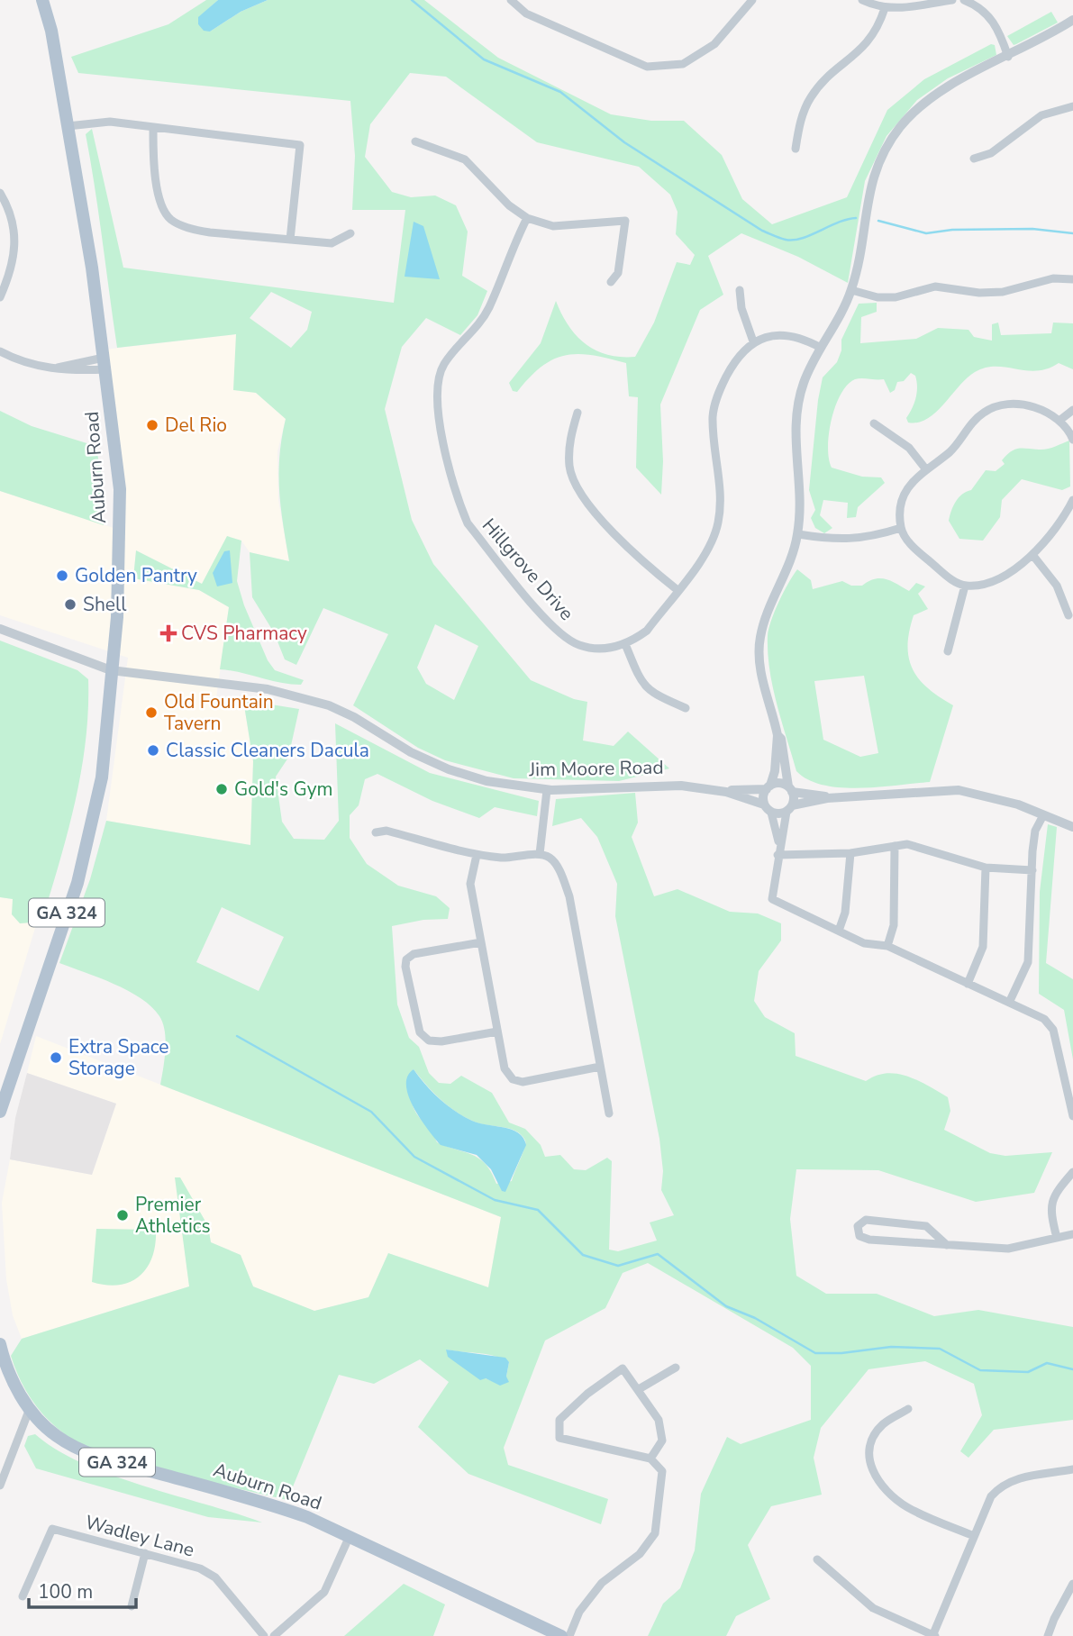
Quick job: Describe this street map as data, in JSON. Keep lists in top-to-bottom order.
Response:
{
  "streets": {
    "main road": ["Auburn Road", "GA 324"],
    "street": ["Hillgrove Drive", "Jim Moore Road", "Wadley Lane"]
  },
  "crossings": [
    ["Auburn Road", "Jim Moore Road"]
  ],
  "places": {
    "other": [
      "Del Rio",
      "Golden Pantry",
      "Shell",
      "Old Fountain Tavern",
      "Classic Cleaners Dacula",
      "Gold's Gym",
      "Extra Space Storage",
      "Premier Athletics"
    ],
    "health": ["CVS Pharmacy"]
  },
  "scale_bar": "100 m"
}
